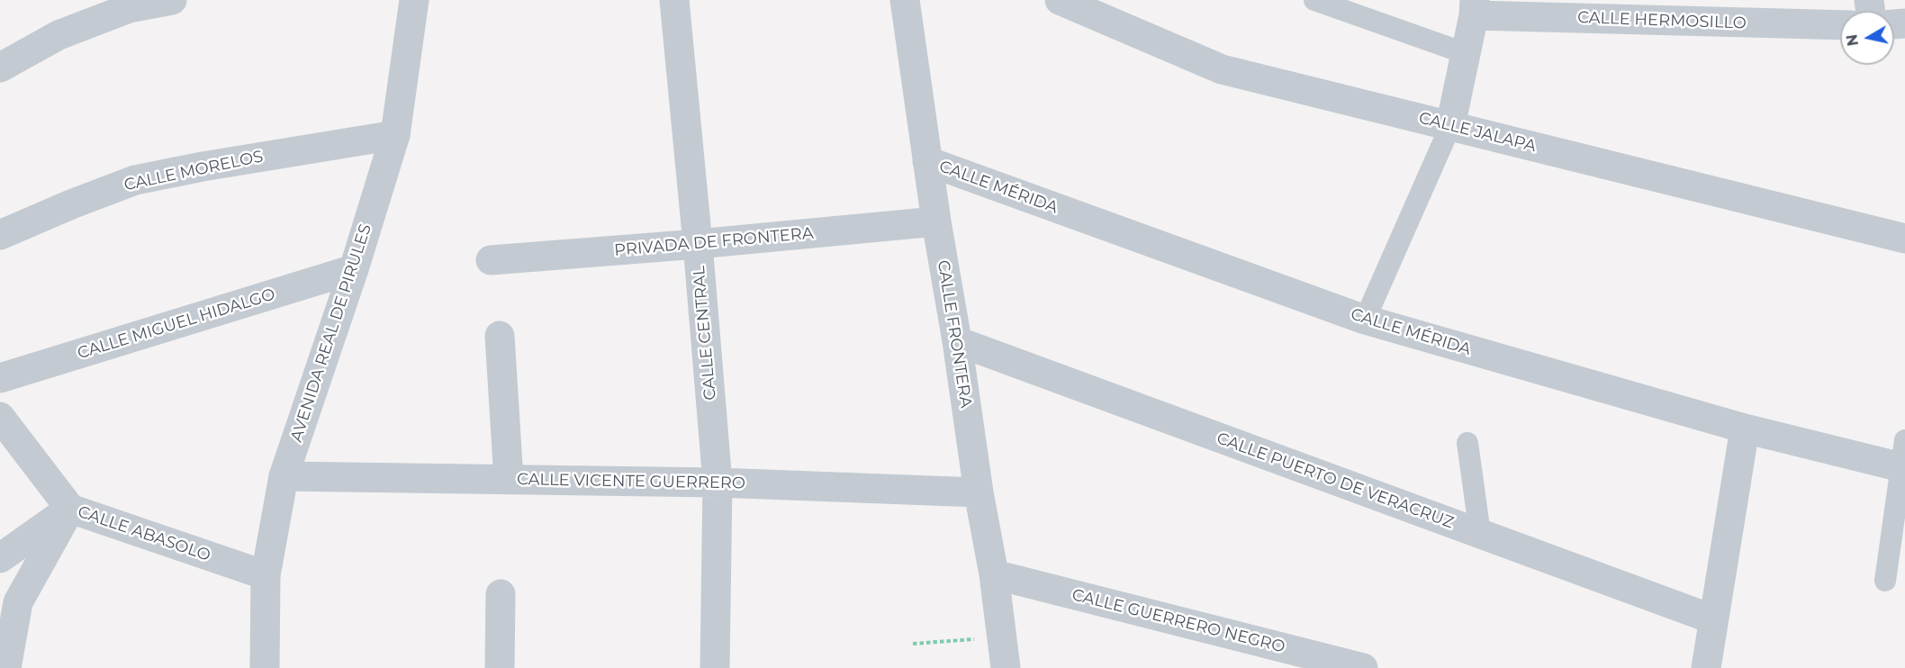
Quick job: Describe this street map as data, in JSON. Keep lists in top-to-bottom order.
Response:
{
  "streets": {
    "street": [
      "CALLE HERMOSILLO",
      "CALLE JALAPA",
      "CALLE MORELOS",
      "CALLE MÉRIDA",
      "PRIVADA DE FRONTERA",
      "CALLE MIGUEL HIDALGO",
      "AVENIDA REAL DE PIRULES",
      "CALLE CENTRAL",
      "CALLE FRONTERA",
      "CALLE PUERTO DE VERACRUZ",
      "CALLE VICENTE GUERRERO",
      "CALLE ABASOLO",
      "CALLE GUERRERO NEGRO"
    ]
  },
  "crossings": [
    ["CALLE MORELOS", "AVENIDA REAL DE PIRULES"],
    ["CALLE MÉRIDA", "CALLE FRONTERA"],
    ["PRIVADA DE FRONTERA", "CALLE CENTRAL"],
    ["PRIVADA DE FRONTERA", "CALLE FRONTERA"],
    ["CALLE MIGUEL HIDALGO", "AVENIDA REAL DE PIRULES"],
    ["AVENIDA REAL DE PIRULES", "CALLE VICENTE GUERRERO"],
    ["AVENIDA REAL DE PIRULES", "CALLE ABASOLO"],
    ["CALLE CENTRAL", "CALLE VICENTE GUERRERO"],
    ["CALLE FRONTERA", "CALLE PUERTO DE VERACRUZ"],
    ["CALLE FRONTERA", "CALLE VICENTE GUERRERO"],
    ["CALLE FRONTERA", "CALLE GUERRERO NEGRO"]
  ],
  "north": "left"
}
